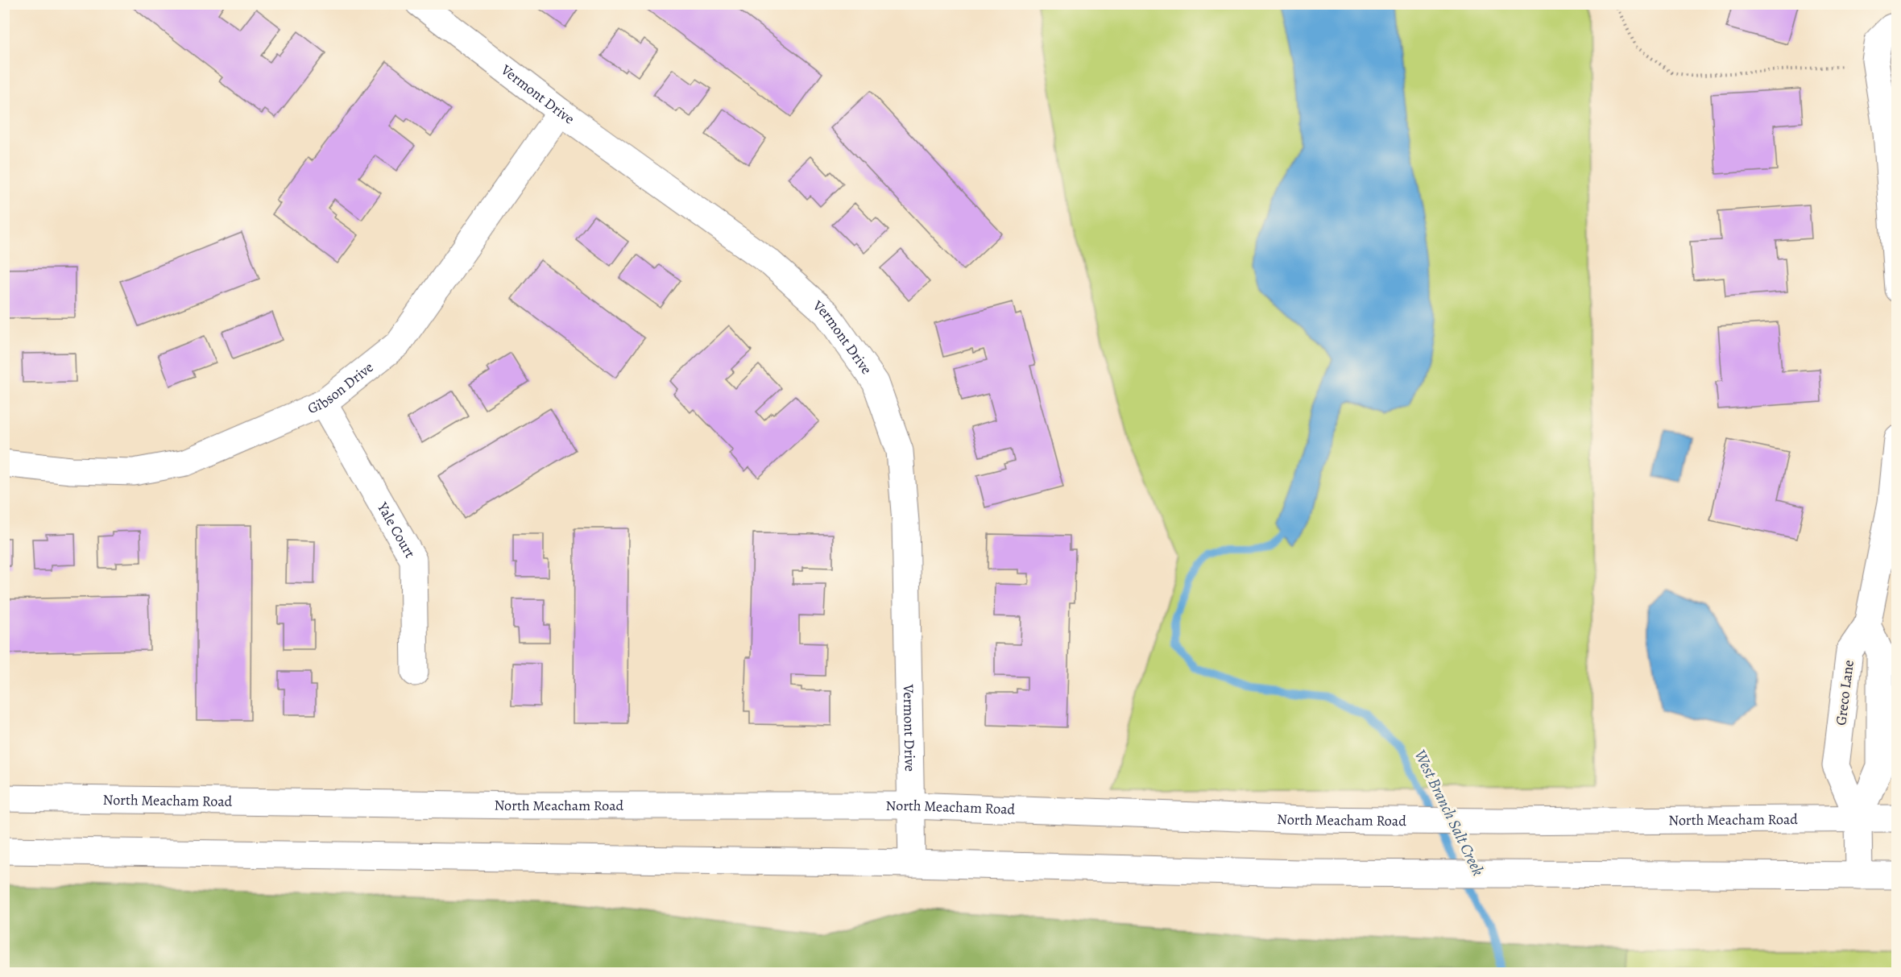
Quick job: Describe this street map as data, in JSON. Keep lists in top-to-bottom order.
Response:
{
  "streets": {
    "main road": [
      "Vermont Drive",
      "Gibson Drive",
      "Yale Court",
      "Greco Lane",
      "North Meacham Road"
    ]
  },
  "crossings": [
    ["Vermont Drive", "Gibson Drive"],
    ["Vermont Drive", "North Meacham Road"],
    ["Gibson Drive", "Yale Court"],
    ["Greco Lane", "North Meacham Road"]
  ],
  "water": ["West Branch Salt Creek"]
}
